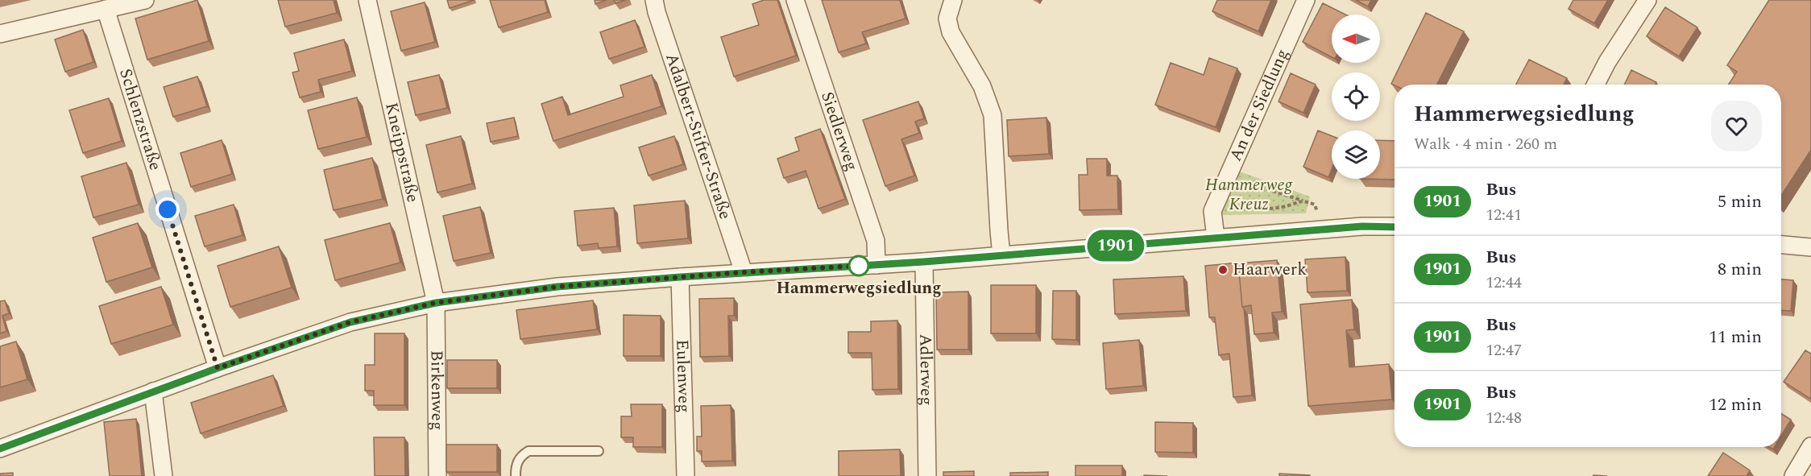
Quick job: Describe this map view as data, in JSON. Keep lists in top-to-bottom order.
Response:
{
  "streets": {
    "street": [
      "An der Siedlung",
      "Schlenzstraße",
      "Siedlerweg",
      "Adalbert-Stifter-Straße",
      "Kneippstraße",
      "Adlerweg",
      "Eulenweg",
      "Birkenweg"
    ]
  },
  "crossings": [
    ["Kneippstraße", "Birkenweg"]
  ],
  "parks": ["Hammerweg Kreuz"],
  "places": ["Hammerwegsiedlung", "Haarwerk"],
  "lines": ["bus line 1901"],
  "north": "left",
  "page": {
    "on_map": "1901",
    "heading": ["Hammerwegsiedlung", "Walk · 4 min · 260 m"],
    "list": [
      {
        "mark": "1901",
        "name": "Bus",
        "note": "12:41",
        "value": "5 min"
      },
      {
        "mark": "1901",
        "name": "Bus",
        "note": "12:44",
        "value": "8 min"
      },
      {
        "mark": "1901",
        "name": "Bus",
        "note": "12:47",
        "value": "11 min"
      },
      {
        "mark": "1901",
        "name": "Bus",
        "note": "12:48",
        "value": "12 min"
      }
    ]
  }
}
